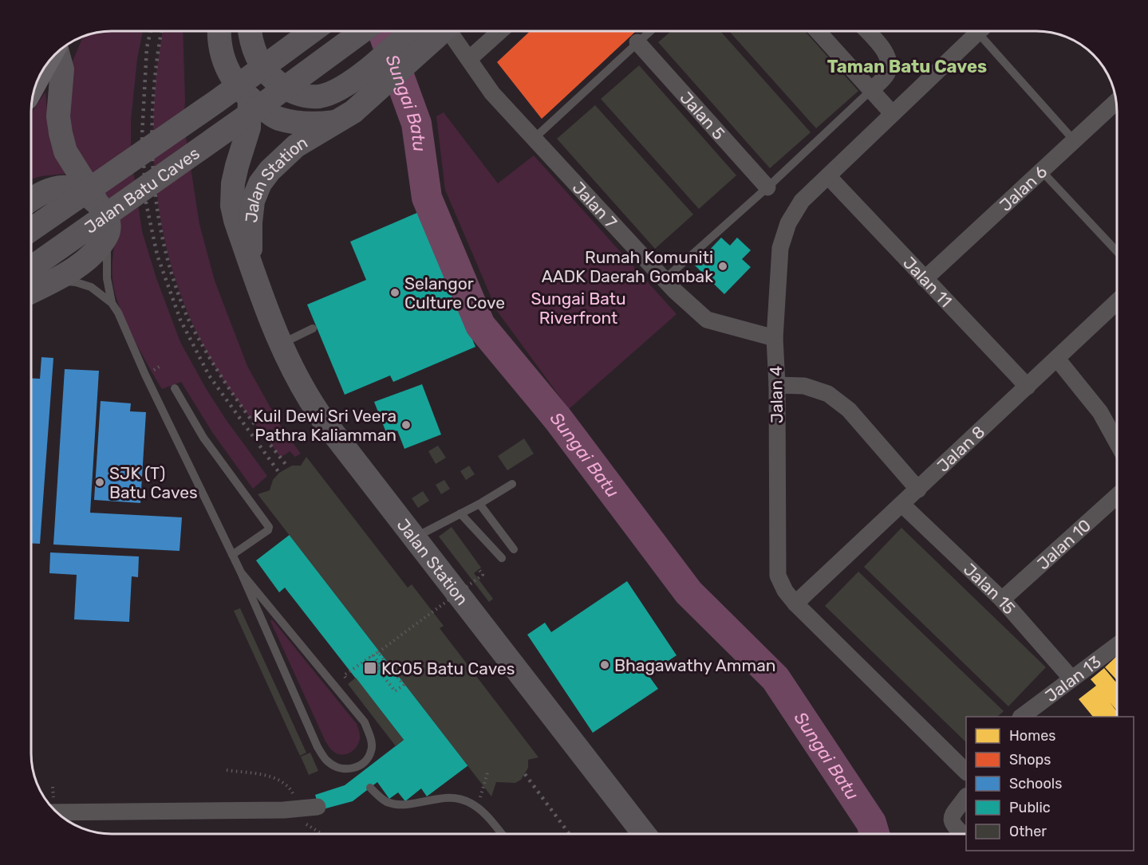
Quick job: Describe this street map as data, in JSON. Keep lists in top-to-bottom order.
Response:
{
  "streets": {
    "main road": ["Jalan Station", "Jalan Batu Caves"],
    "street": [
      "Jalan 5",
      "Jalan 6",
      "Jalan 7",
      "Jalan 11",
      "Jalan 4",
      "Jalan 8",
      "Jalan 10",
      "Jalan 15",
      "Jalan 13"
    ]
  },
  "crossings": [
    ["Jalan 6", "Jalan 11"],
    ["Jalan 7", "Jalan 4"],
    ["Jalan 11", "Jalan 4"],
    ["Jalan 11", "Jalan 8"],
    ["Jalan 4", "Jalan 8"],
    ["Jalan 8", "Jalan 15"],
    ["Jalan 10", "Jalan 15"],
    ["Jalan 15", "Jalan 13"]
  ],
  "districts": ["Taman Batu Caves"],
  "water": ["Sungai Batu"],
  "parks": ["Sungai Batu Riverfront"],
  "places": {
    "other": [
      "Rumah Komuniti AADK Daerah Gombak",
      "Selangor Culture Cove",
      "Kuil Dewi Sri Veera Pathra Kaliamman",
      "SJK (T) Batu Caves",
      "Bhagawathy Amman"
    ],
    "transit": ["KC05 Batu Caves"]
  },
  "legend": [
    "Homes",
    "Shops",
    "Schools",
    "Public",
    "Other"
  ]
}
